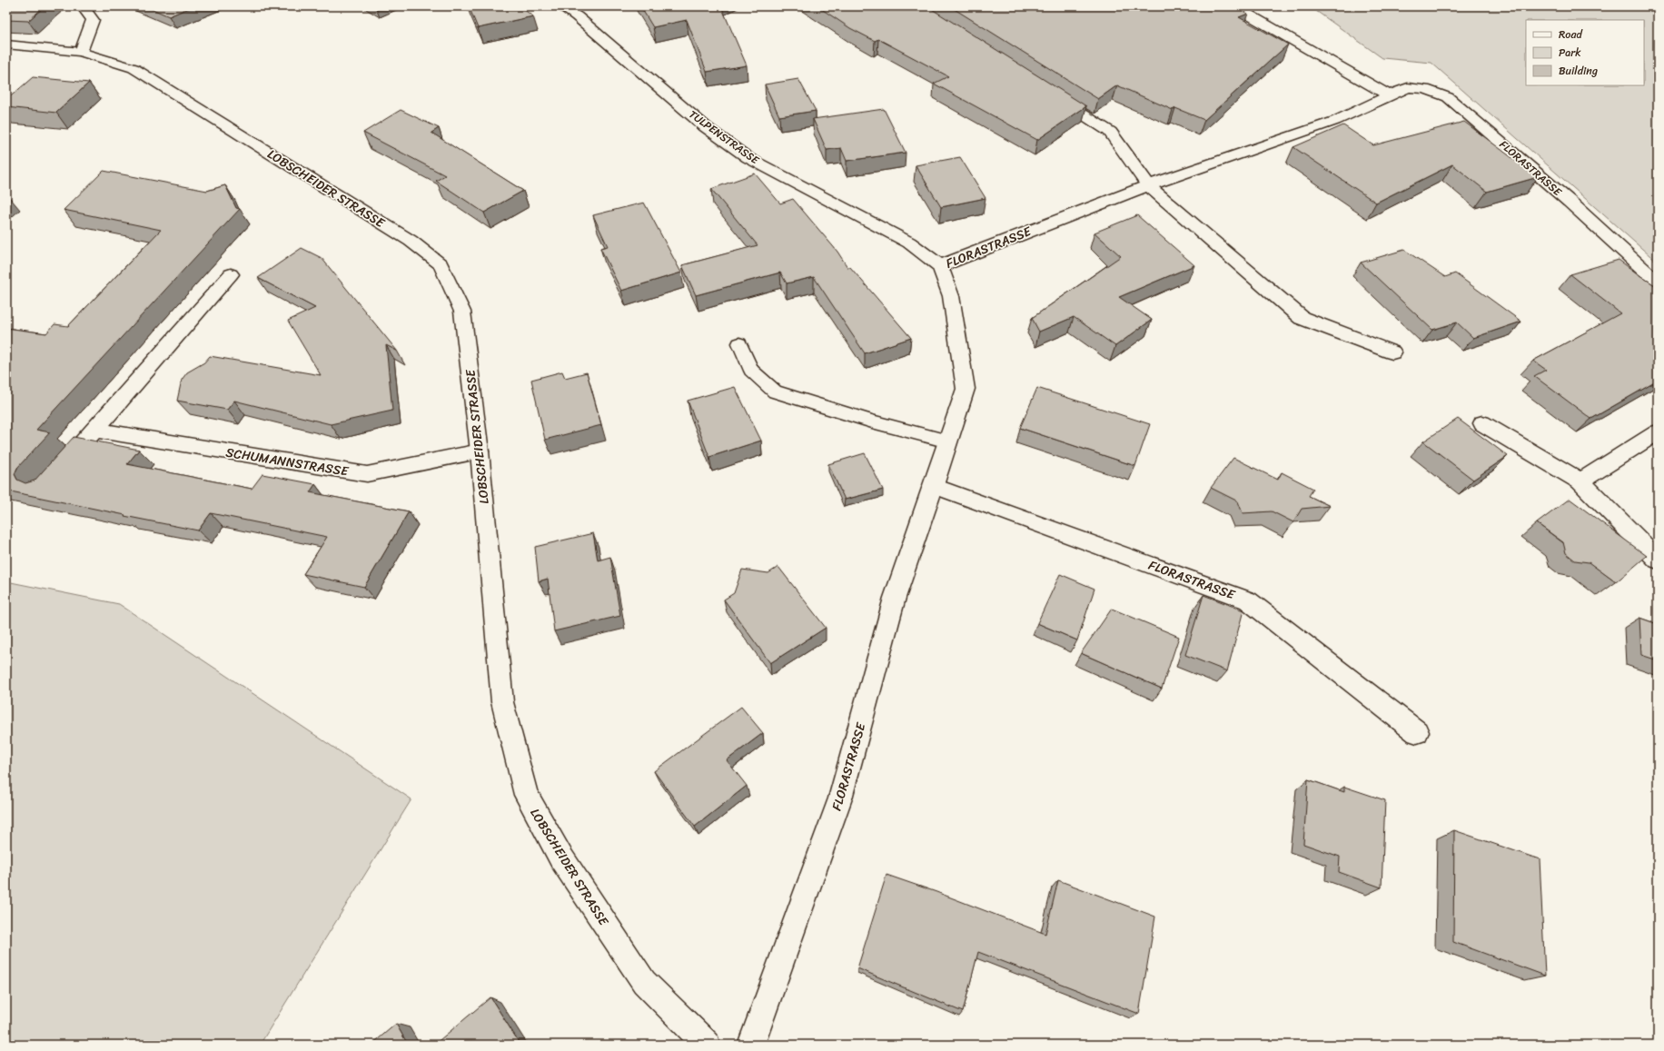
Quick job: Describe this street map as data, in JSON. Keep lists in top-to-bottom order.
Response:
{
  "streets": {
    "street": [
      "TULPENSTRASSE",
      "FLORASTRASSE",
      "LOBSCHEIDER STRASSE",
      "SCHUMANNSTRASSE"
    ]
  },
  "crossings": [
    ["TULPENSTRASSE", "FLORASTRASSE"],
    ["LOBSCHEIDER STRASSE", "SCHUMANNSTRASSE"]
  ],
  "legend": ["Road", "Park", "Building"]
}
